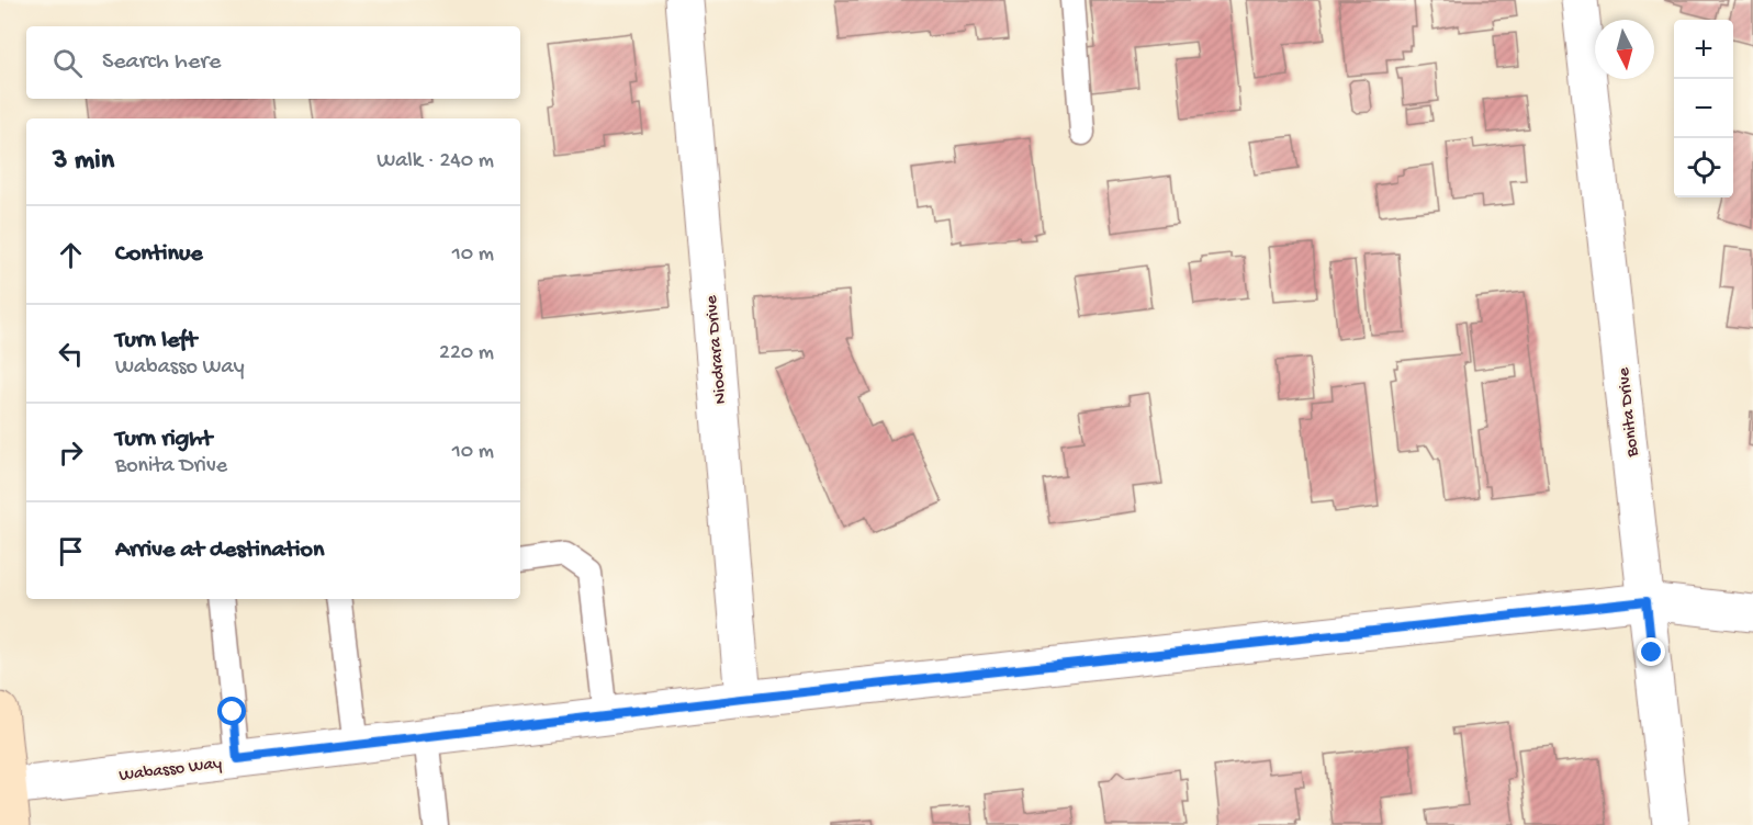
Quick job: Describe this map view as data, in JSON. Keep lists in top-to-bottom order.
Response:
{
  "streets": {
    "street": ["Niodrara Drive", "Bonita Drive", "Wabasso Way"]
  },
  "crossings": [
    ["Niodrara Drive", "Wabasso Way"],
    ["Bonita Drive", "Wabasso Way"]
  ],
  "north": "bottom",
  "page": {
    "map_buttons": ["+", "−"],
    "search": "Search here",
    "heading": ["3 min", "Walk · 240 m"],
    "list": [
      ["Continue", "10 m"],
      ["Turn left", "Wabasso Way", "220 m"],
      ["Turn right", "Bonita Drive", "10 m"],
      "Arrive at destination"
    ]
  }
}
